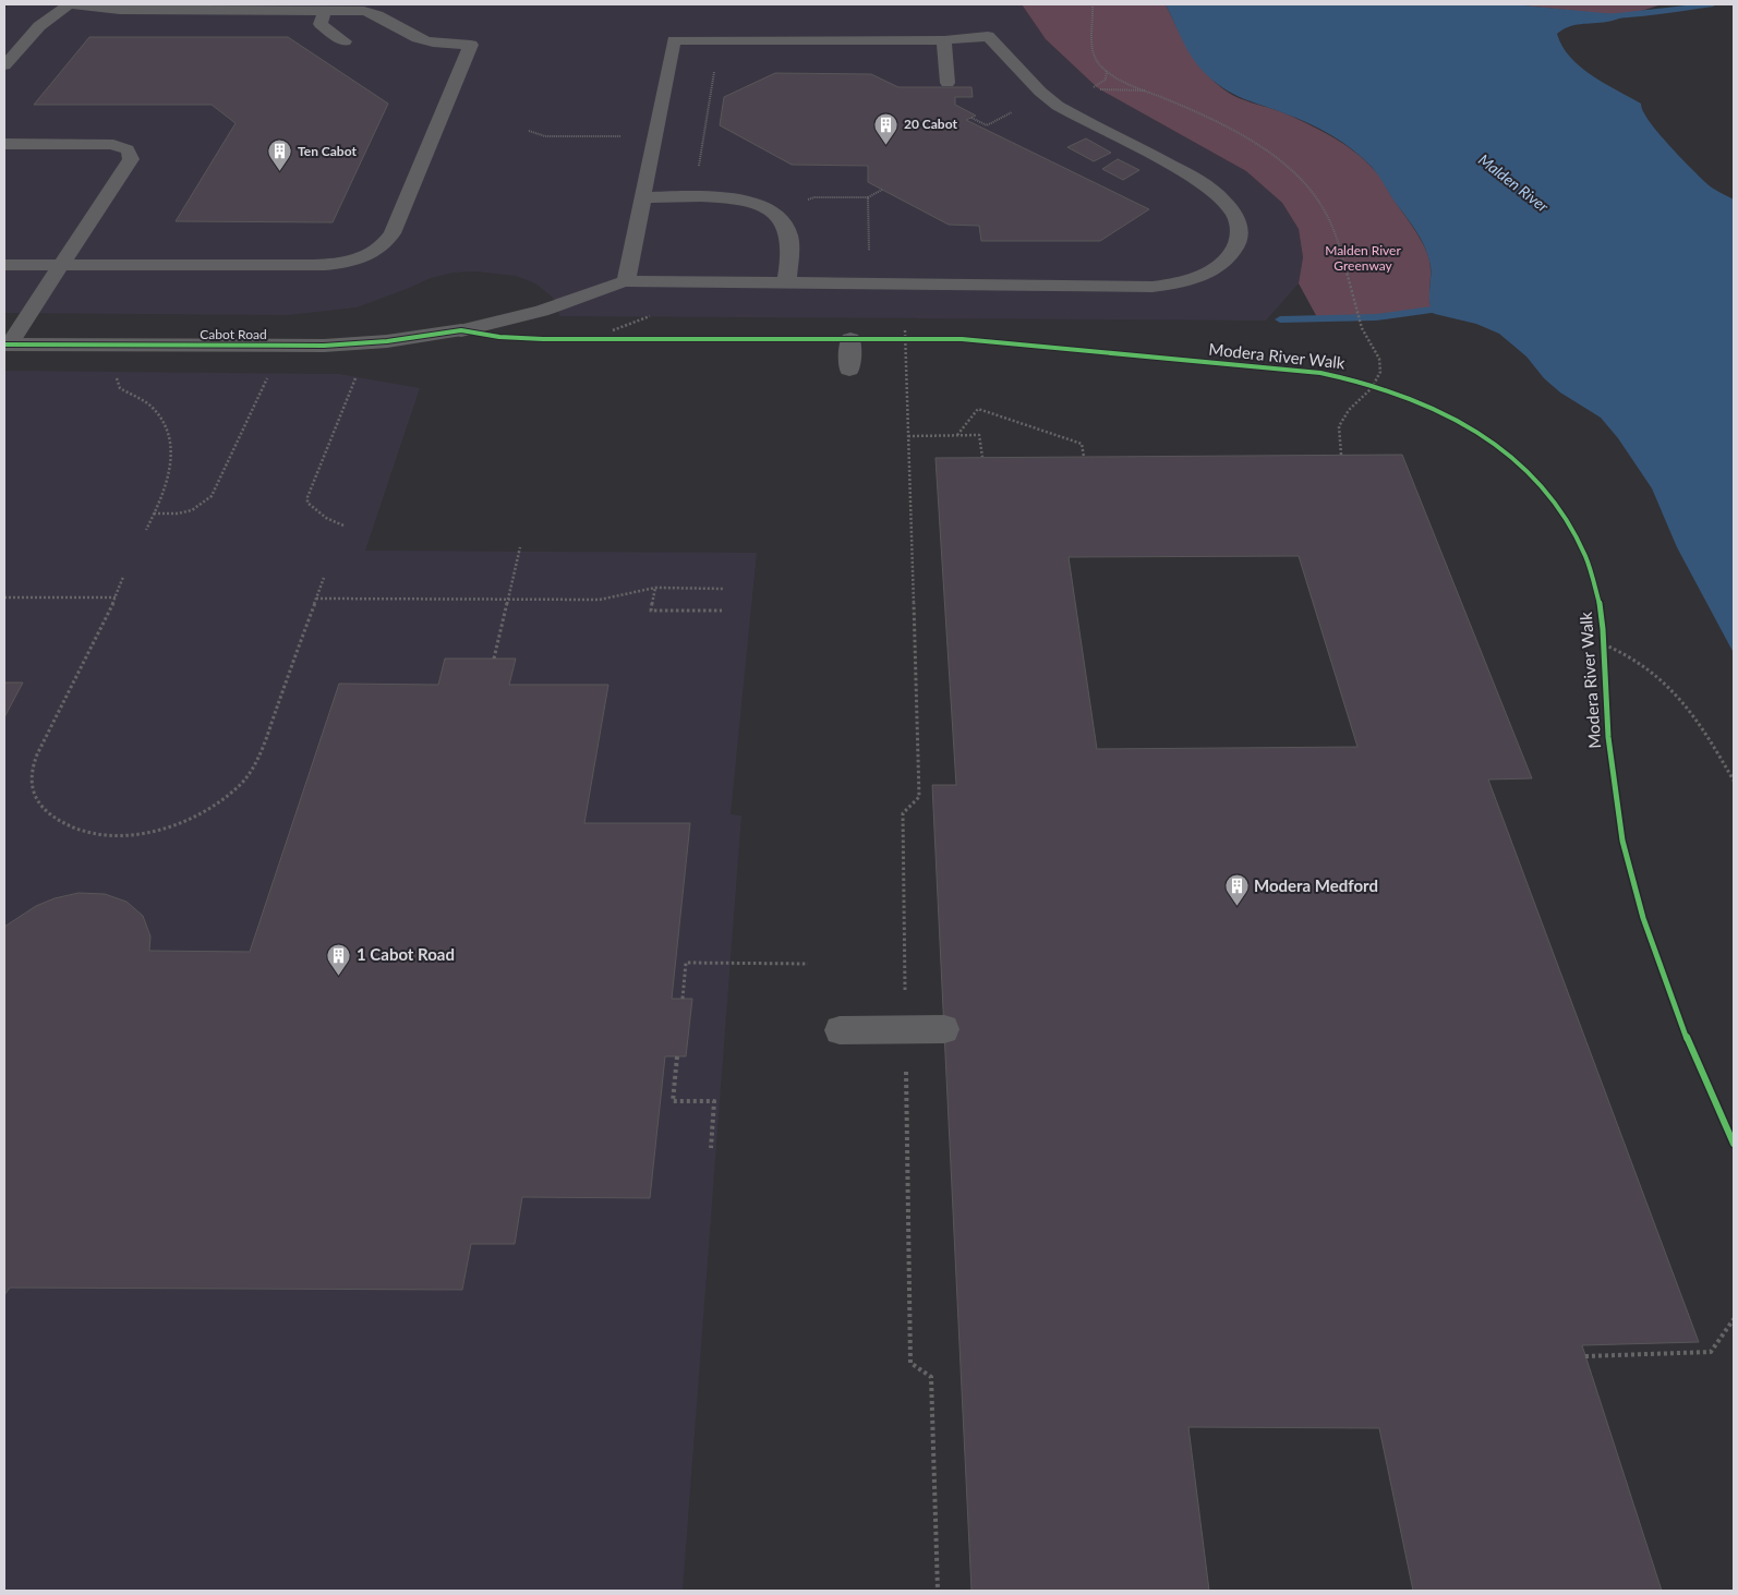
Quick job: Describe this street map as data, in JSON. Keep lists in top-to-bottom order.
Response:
{
  "streets": {
    "street": ["Cabot Road"],
    "cycle path": ["Modera River Walk"]
  },
  "water": ["Malden River"],
  "parks": ["Malden River Greenway"],
  "places": {
    "building": [
      "20 Cabot",
      "Ten Cabot",
      "Modera Medford",
      "1 Cabot Road"
    ]
  }
}
